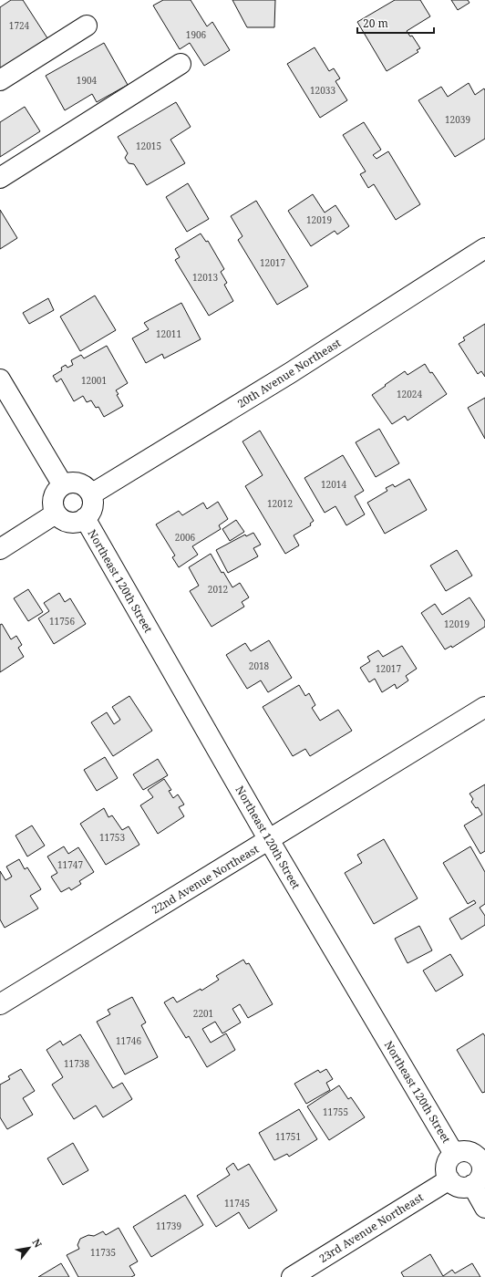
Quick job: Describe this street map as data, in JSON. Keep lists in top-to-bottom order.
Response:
{
  "streets": {
    "street": [
      "20th Avenue Northeast",
      "Northeast 120th Street",
      "22nd Avenue Northeast",
      "23rd Avenue Northeast"
    ]
  },
  "crossings": [
    ["20th Avenue Northeast", "Northeast 120th Street"],
    ["Northeast 120th Street", "22nd Avenue Northeast"],
    ["Northeast 120th Street", "23rd Avenue Northeast"]
  ],
  "house_numbers": [
    "1724",
    "1906",
    "1904",
    "12033",
    "12039",
    "12015",
    "12019",
    "12017",
    "12013",
    "12011",
    "12001",
    "12024",
    "12014",
    "12012",
    "2006",
    "2012",
    "11756",
    "12019",
    "2018",
    "12017",
    "11753",
    "11747",
    "2201",
    "11746",
    "11738",
    "11755",
    "11751",
    "11745",
    "11739",
    "11735"
  ],
  "scale_bar": "20 m",
  "north": "top right"
}
